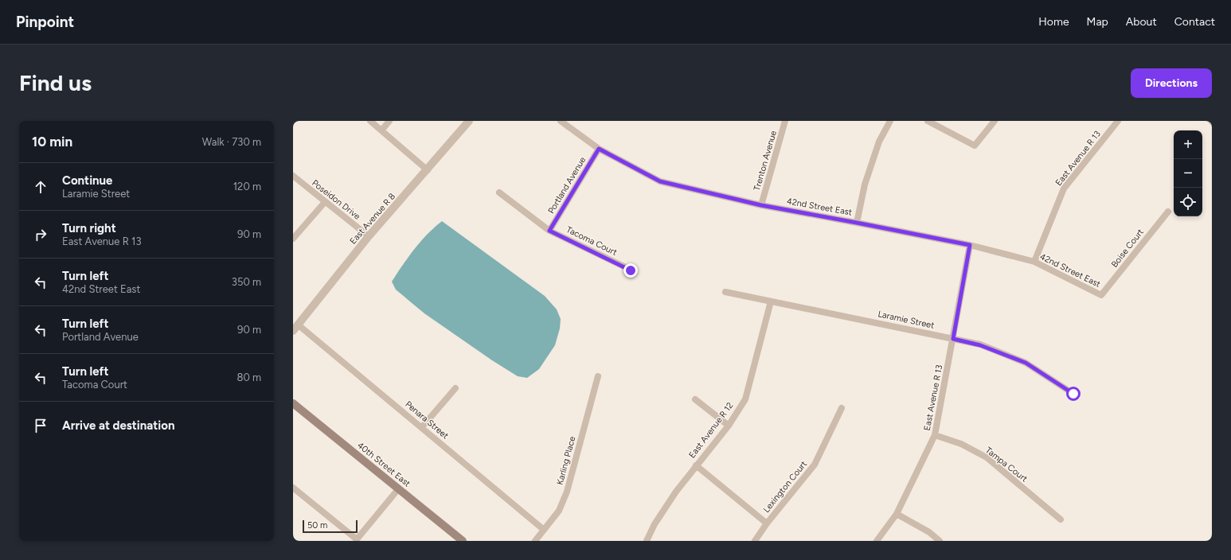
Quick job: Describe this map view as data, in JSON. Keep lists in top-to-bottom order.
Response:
{
  "streets": {
    "main road": ["40th Street East"],
    "street": [
      "East Avenue R 13",
      "Trenton Avenue",
      "Portland Avenue",
      "Poseidon Drive",
      "42nd Street East",
      "East Avenue R 8",
      "Tacoma Court",
      "Boise Court",
      "Laramie Street",
      "Penara Street",
      "East Avenue R 12",
      "Karling Place",
      "Tampa Court",
      "Lexington Court"
    ]
  },
  "crossings": [
    ["East Avenue R 13", "42nd Street East"],
    ["East Avenue R 13", "Laramie Street"],
    ["East Avenue R 13", "Tampa Court"],
    ["Trenton Avenue", "42nd Street East"],
    ["Portland Avenue", "42nd Street East"],
    ["Portland Avenue", "Tacoma Court"],
    ["Poseidon Drive", "East Avenue R 8"],
    ["42nd Street East", "Boise Court"],
    ["East Avenue R 8", "Penara Street"],
    ["Laramie Street", "East Avenue R 12"],
    ["Penara Street", "Karling Place"]
  ],
  "scale_bar": "50 m",
  "page": {
    "header": "Pinpoint",
    "nav": [
      "Home",
      "Map",
      "About",
      "Contact"
    ],
    "buttons": "Directions",
    "title": "Find us",
    "heading": ["10 min", "Walk · 730 m"],
    "map_buttons": ["+", "−"],
    "list": [
      ["Continue", "Laramie Street", "120 m"],
      ["Turn right", "East Avenue R 13", "90 m"],
      ["Turn left", "42nd Street East", "350 m"],
      ["Turn left", "Portland Avenue", "90 m"],
      ["Turn left", "Tacoma Court", "80 m"],
      "Arrive at destination"
    ],
    "scale": "50 m"
  }
}
